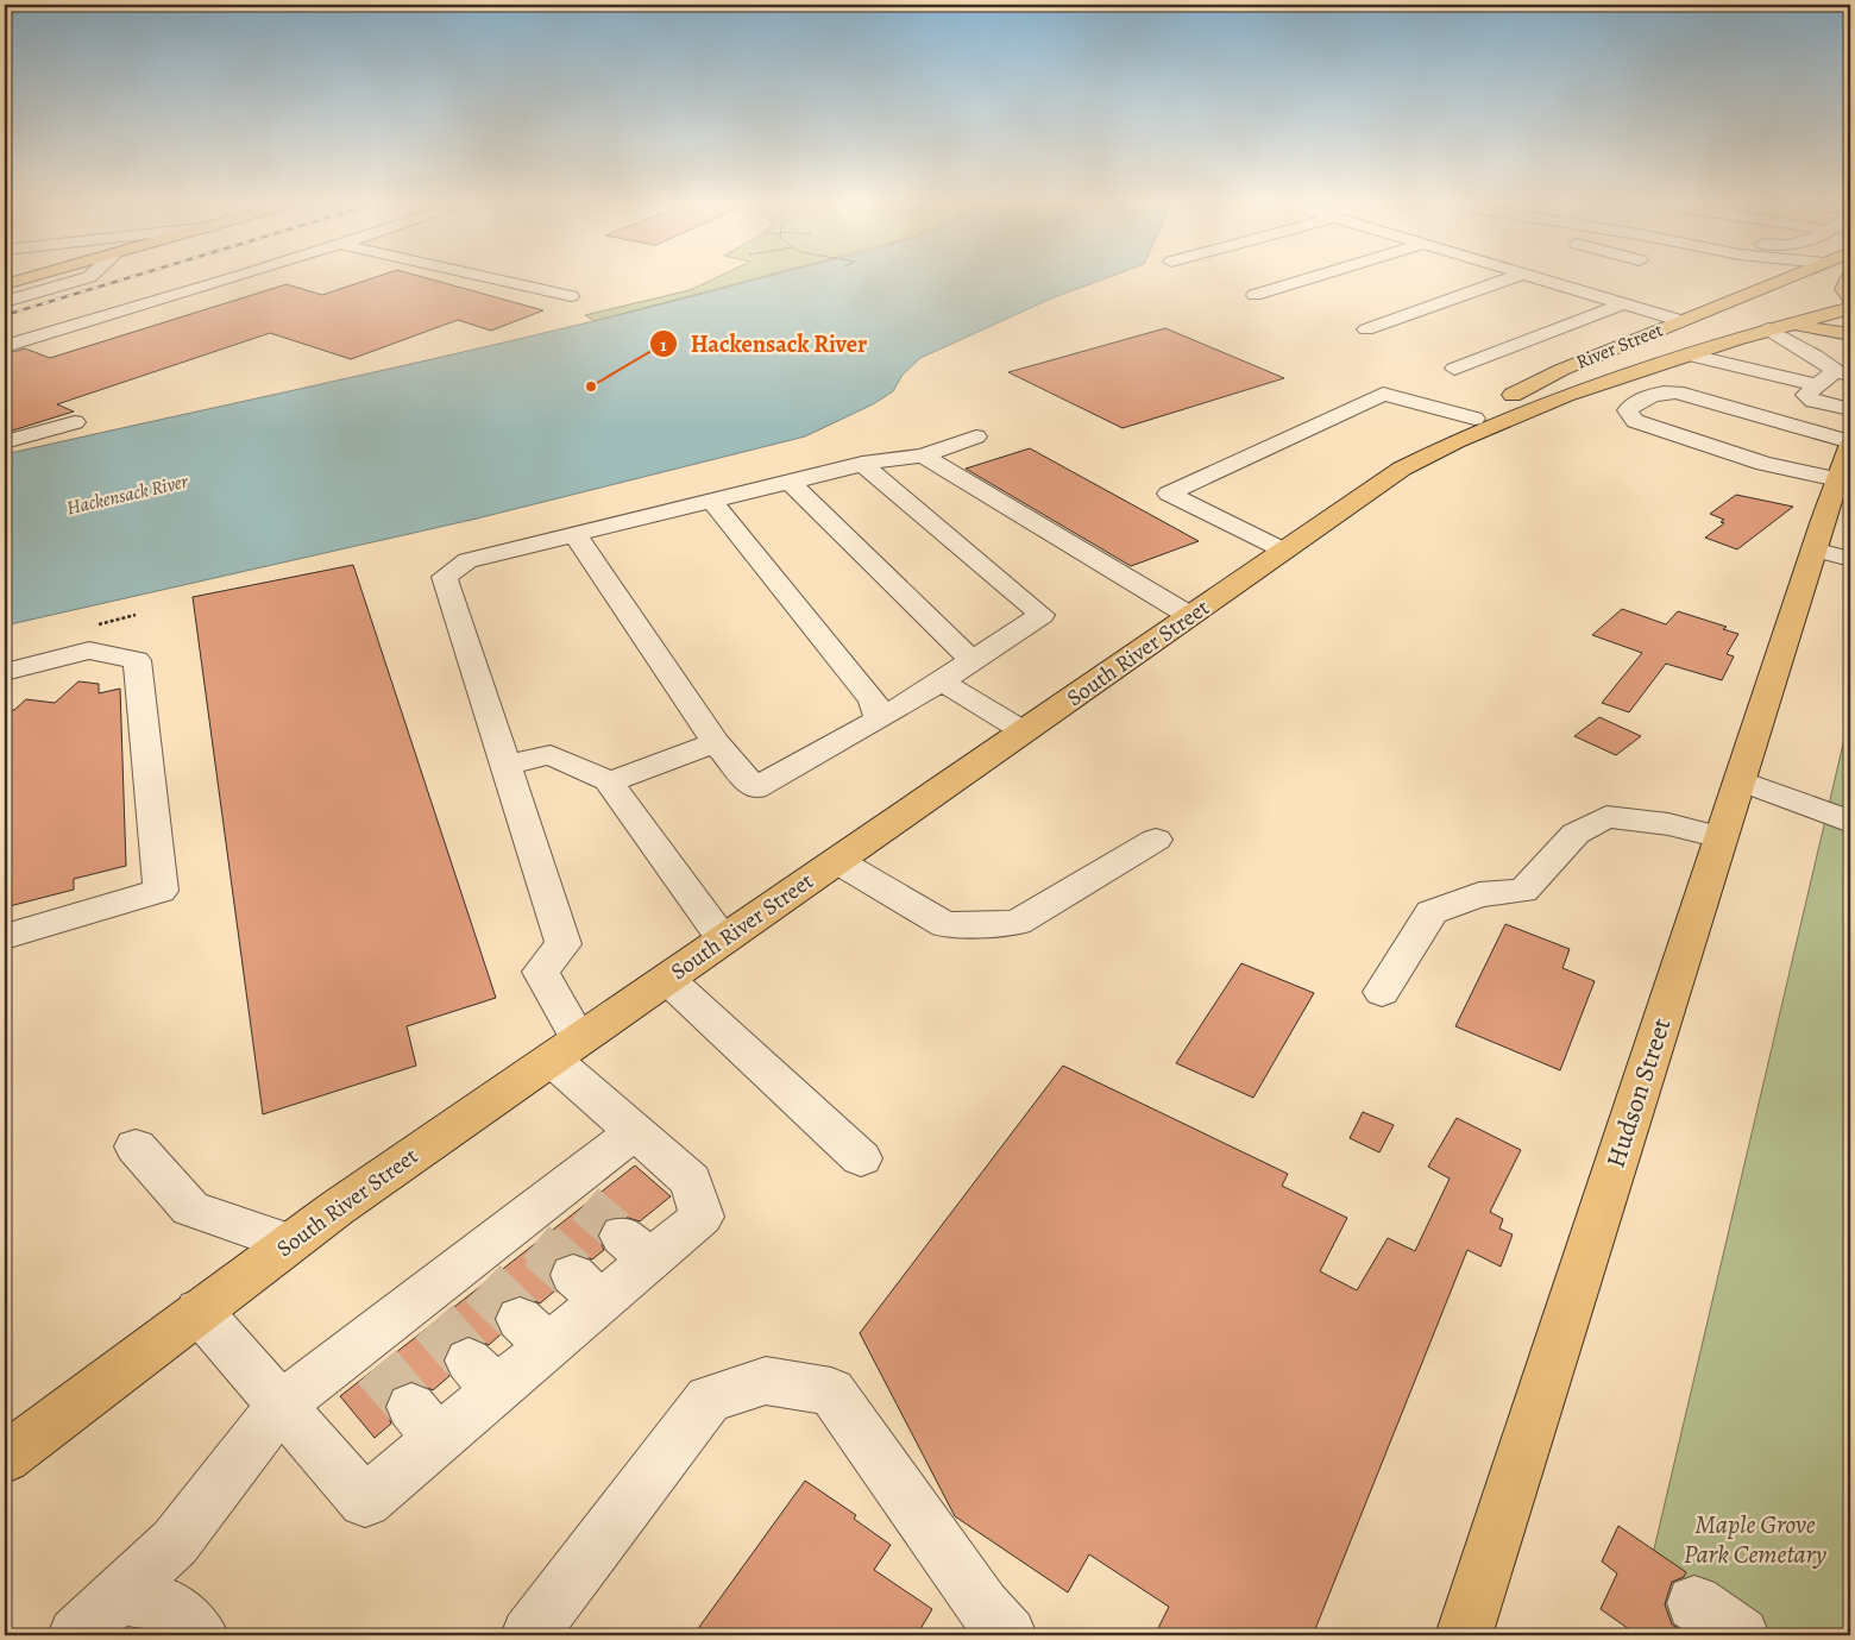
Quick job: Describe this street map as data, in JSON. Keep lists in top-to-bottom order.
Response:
{
  "streets": {
    "main road": ["River Street", "South River Street", "Hudson Street"]
  },
  "crossings": [
    ["River Street", "South River Street"]
  ],
  "water": ["Hackensack River"],
  "parks": ["Maple Grove Park Cemetary"],
  "places": ["Hackensack River"]
}
